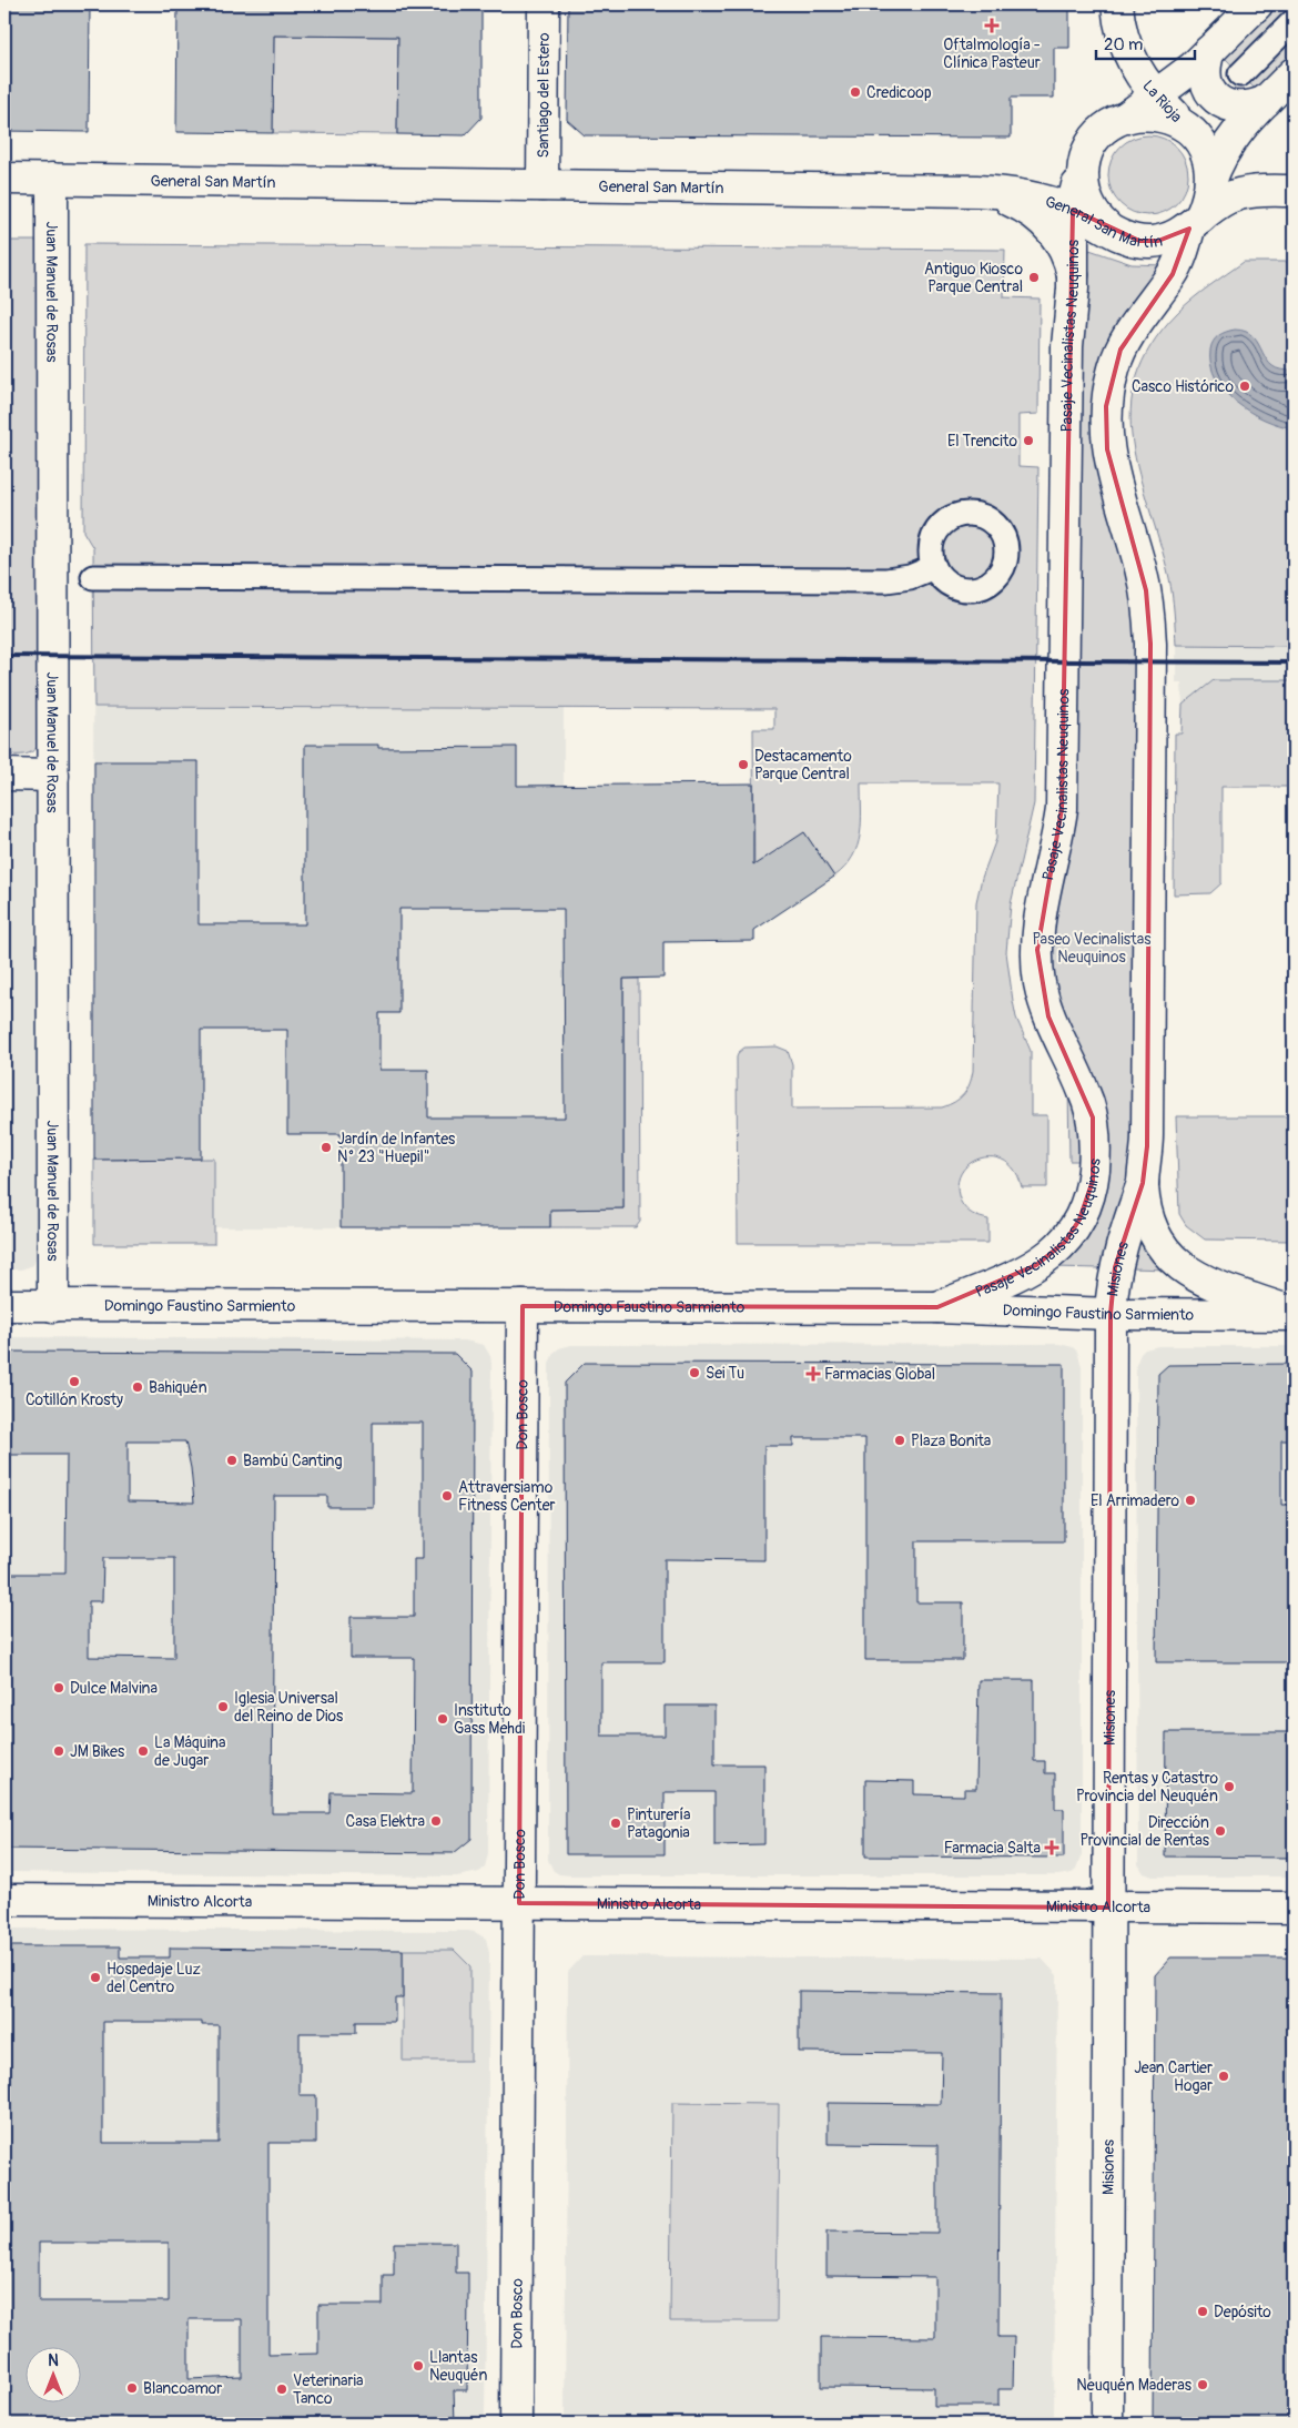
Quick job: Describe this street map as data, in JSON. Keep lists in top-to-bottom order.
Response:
{
  "streets": {
    "street": [
      "Santiago del Estero",
      "La Rioja",
      "General San Martín",
      "Juan Manuel de Rosas",
      "Pasaje Vecinalistas Neuquinos",
      "Misiones",
      "Domingo Faustino Sarmiento",
      "Don Bosco",
      "Ministro Alcorta"
    ]
  },
  "crossings": [
    ["Santiago del Estero", "General San Martín"],
    ["La Rioja", "General San Martín"],
    ["La Rioja", "Pasaje Vecinalistas Neuquinos"],
    ["General San Martín", "Juan Manuel de Rosas"],
    ["General San Martín", "Pasaje Vecinalistas Neuquinos"],
    ["Juan Manuel de Rosas", "Domingo Faustino Sarmiento"],
    ["Pasaje Vecinalistas Neuquinos", "Domingo Faustino Sarmiento"],
    ["Misiones", "Domingo Faustino Sarmiento"],
    ["Misiones", "Ministro Alcorta"],
    ["Domingo Faustino Sarmiento", "Don Bosco"],
    ["Don Bosco", "Ministro Alcorta"]
  ],
  "parks": ["Paseo Vecinalistas Neuquinos"],
  "places": {
    "health": ["Oftalmología - Clínica Pasteur", "Farmacias Global", "Farmacia Salta"],
    "other": [
      "Credicoop",
      "Antiguo Kiosco Parque Central",
      "Casco Histórico",
      "El Trencito",
      "Destacamento Parque Central",
      "Jardín de Infantes N° 23 \"Huepil\"",
      "Sei Tu",
      "Cotillón Krosty",
      "Bahiquén",
      "Plaza Bonita",
      "Bambú Canting",
      "Attraversiamo Fitness Center",
      "El Arrimadero",
      "Dulce Malvina",
      "Iglesia Universal del Reino de Dios",
      "Instituto Gass Mehdi",
      "JM Bikes",
      "La Máquina de Jugar",
      "Rentas y Catastro Provincia del Neuquén",
      "Casa Elektra",
      "Pinturería Patagonia",
      "Dirección Provincial de Rentas",
      "Hospedaje Luz del Centro",
      "Jean Cartier Hogar",
      "Depósito",
      "Llantas Neuquén",
      "Neuquén Maderas",
      "Blancoamor",
      "Veterinaria Tanco"
    ]
  },
  "scale_bar": "20 m",
  "north": "top"
}
